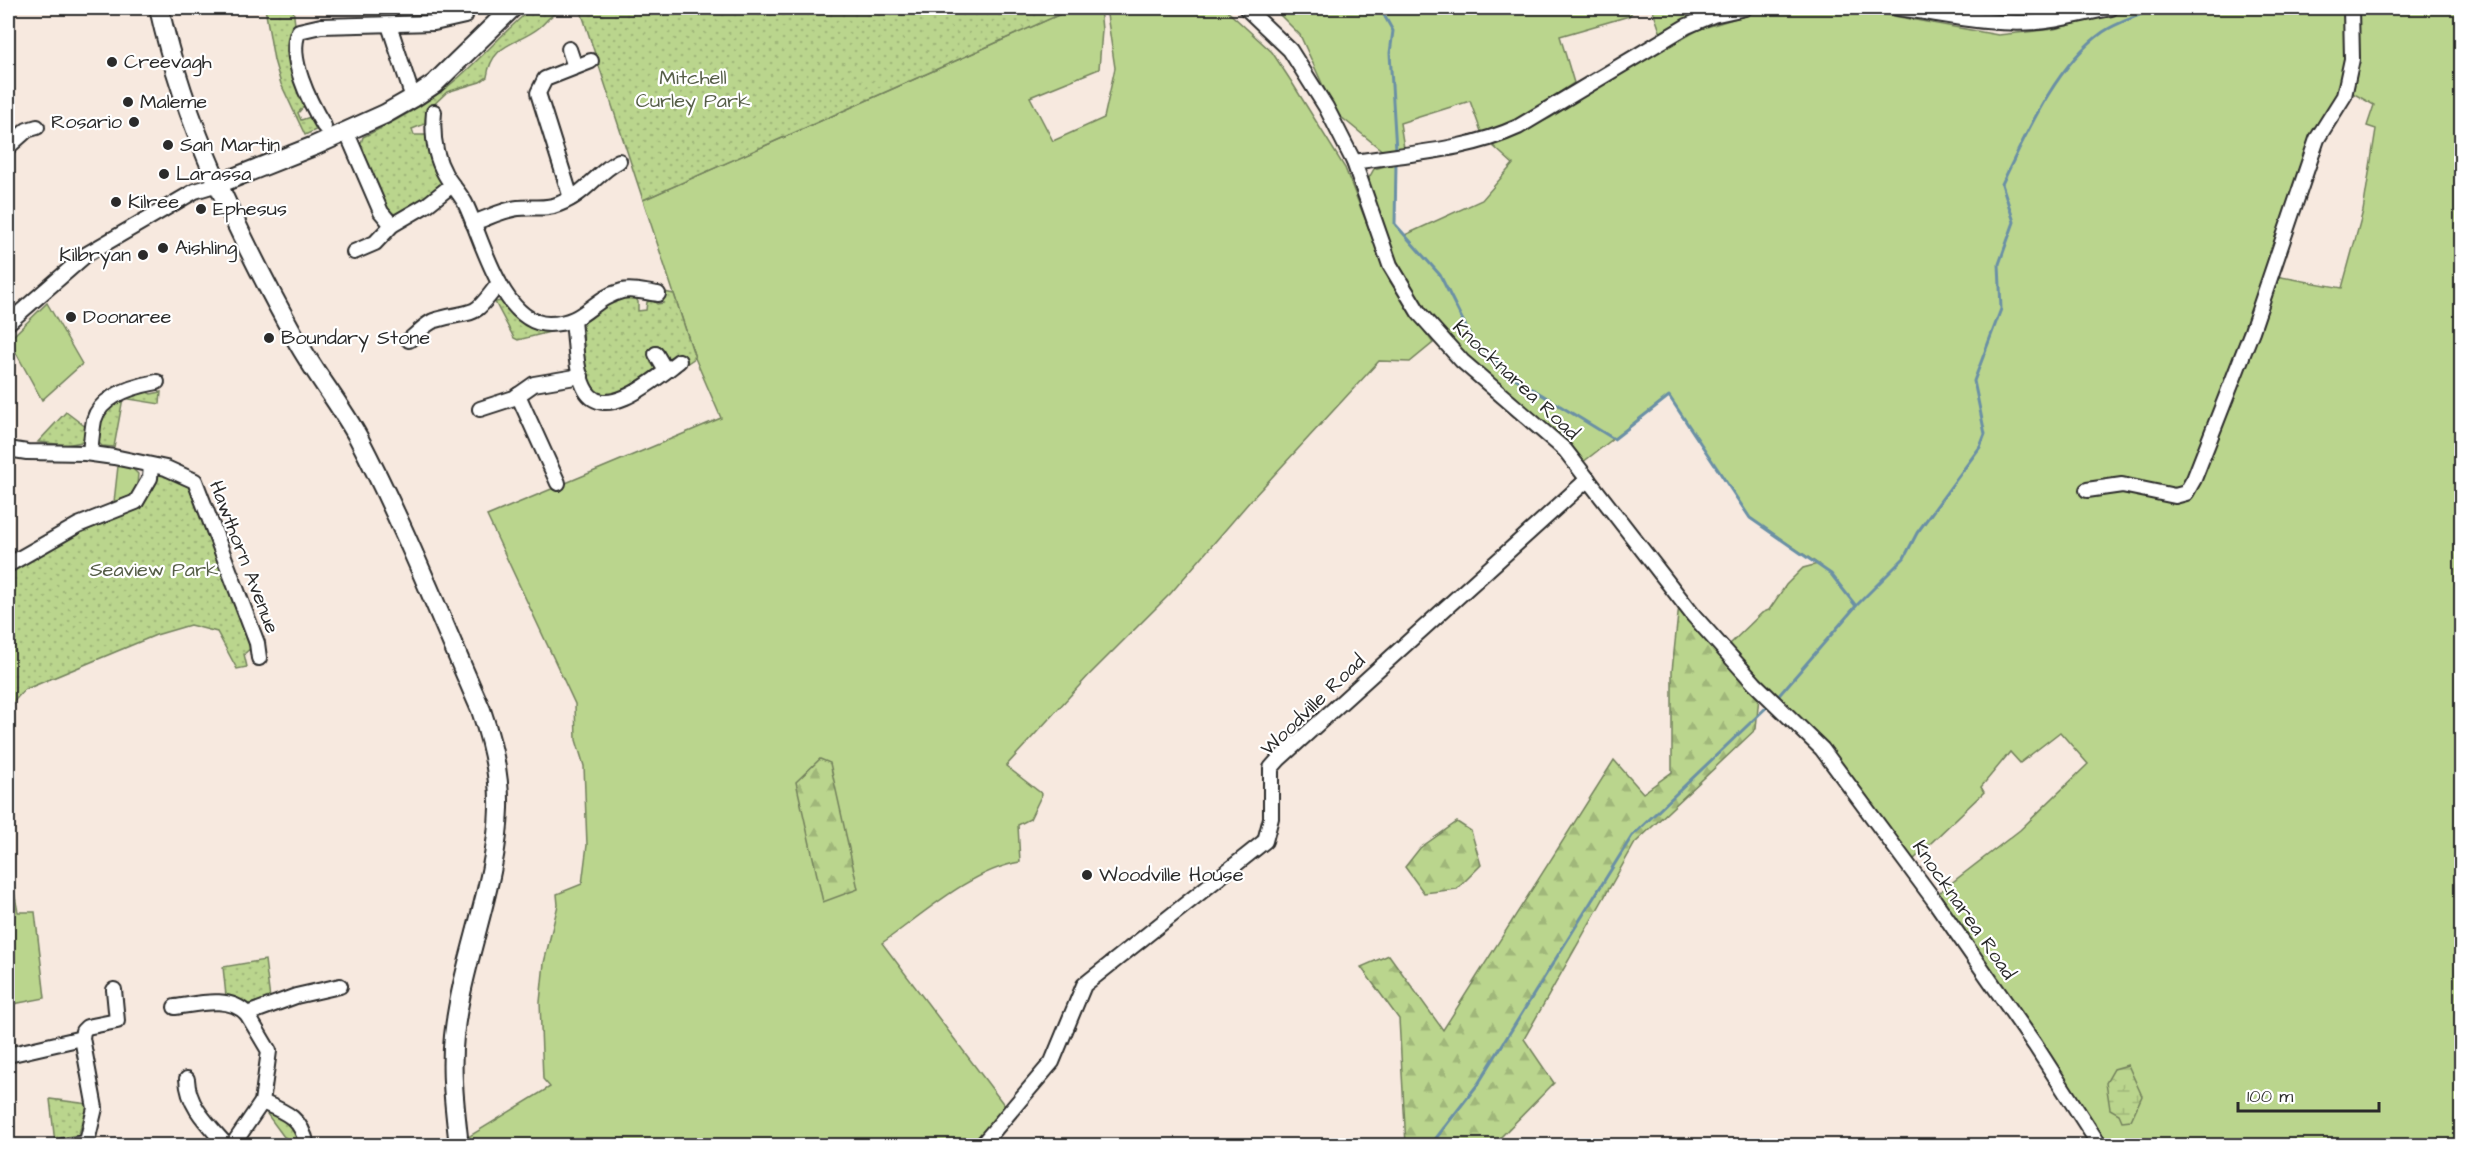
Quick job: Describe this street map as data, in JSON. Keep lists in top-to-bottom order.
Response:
{
  "streets": {
    "street": ["Knocknarea Road", "Hawthorn Avenue", "Woodville Road"]
  },
  "crossings": [
    ["Knocknarea Road", "Woodville Road"]
  ],
  "parks": ["Mitchell Curley Park", "Seaview Park"],
  "places": [
    "Creevagh",
    "Maleme",
    "Rosario",
    "San Martin",
    "Larassa",
    "Kilree",
    "Ephesus",
    "Aishling",
    "Kilbryan",
    "Doonaree",
    "Boundary Stone",
    "Woodville House"
  ],
  "scale_bar": "100 m"
}
